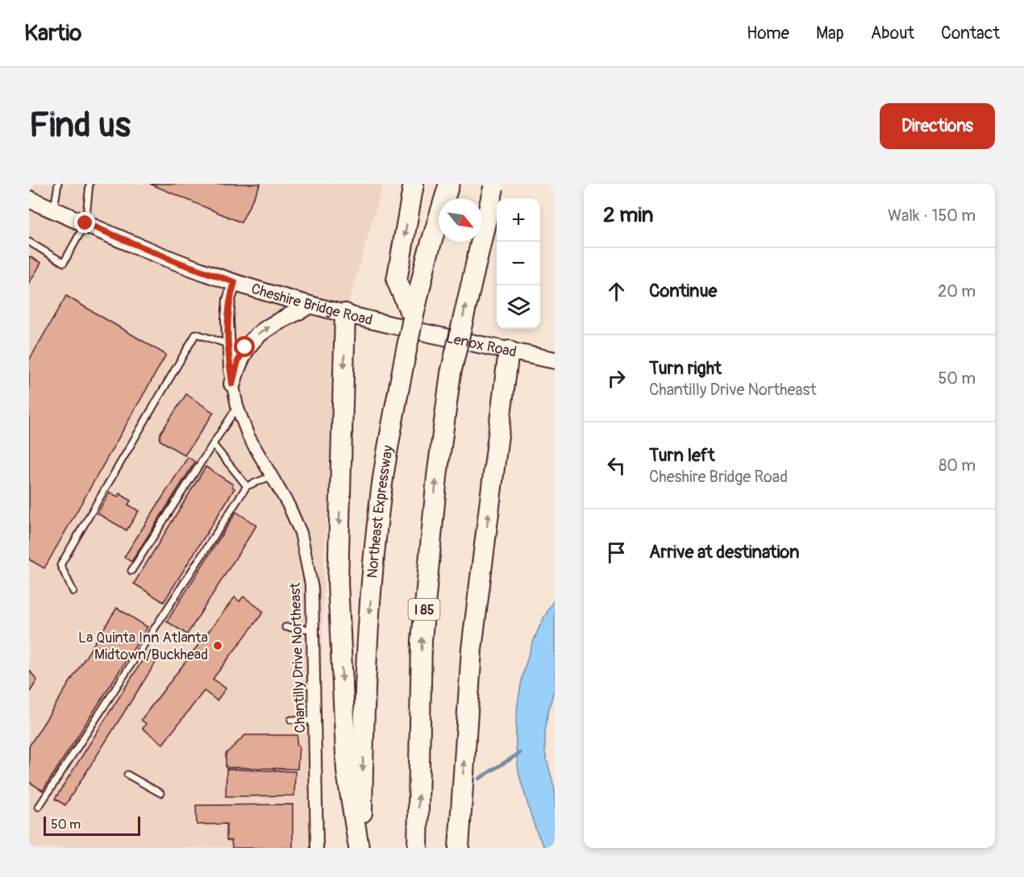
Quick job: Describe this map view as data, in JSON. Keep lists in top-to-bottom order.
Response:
{
  "streets": {
    "highway": ["Northeast Expressway", "I 85"],
    "main road": ["Cheshire Bridge Road", "Lenox Road"],
    "street": ["Chantilly Drive Northeast"]
  },
  "crossings": [
    ["Cheshire Bridge Road", "Lenox Road"],
    ["Cheshire Bridge Road", "Northeast Expressway"],
    ["Cheshire Bridge Road", "Chantilly Drive Northeast"],
    ["Lenox Road", "Northeast Expressway"]
  ],
  "places": ["La Quinta Inn Atlanta Midtown/Buckhead"],
  "scale_bar": "50 m",
  "north": "bottom right",
  "page": {
    "header": "Kartio",
    "nav": [
      "Home",
      "Map",
      "About",
      "Contact"
    ],
    "buttons": "Directions",
    "title": "Find us",
    "heading": ["2 min", "Walk · 150 m"],
    "map_buttons": ["+", "−"],
    "list": [
      ["Continue", "20 m"],
      ["Turn right", "Chantilly Drive Northeast", "50 m"],
      ["Turn left", "Cheshire Bridge Road", "80 m"],
      "Arrive at destination"
    ],
    "scale": "50 m"
  }
}
